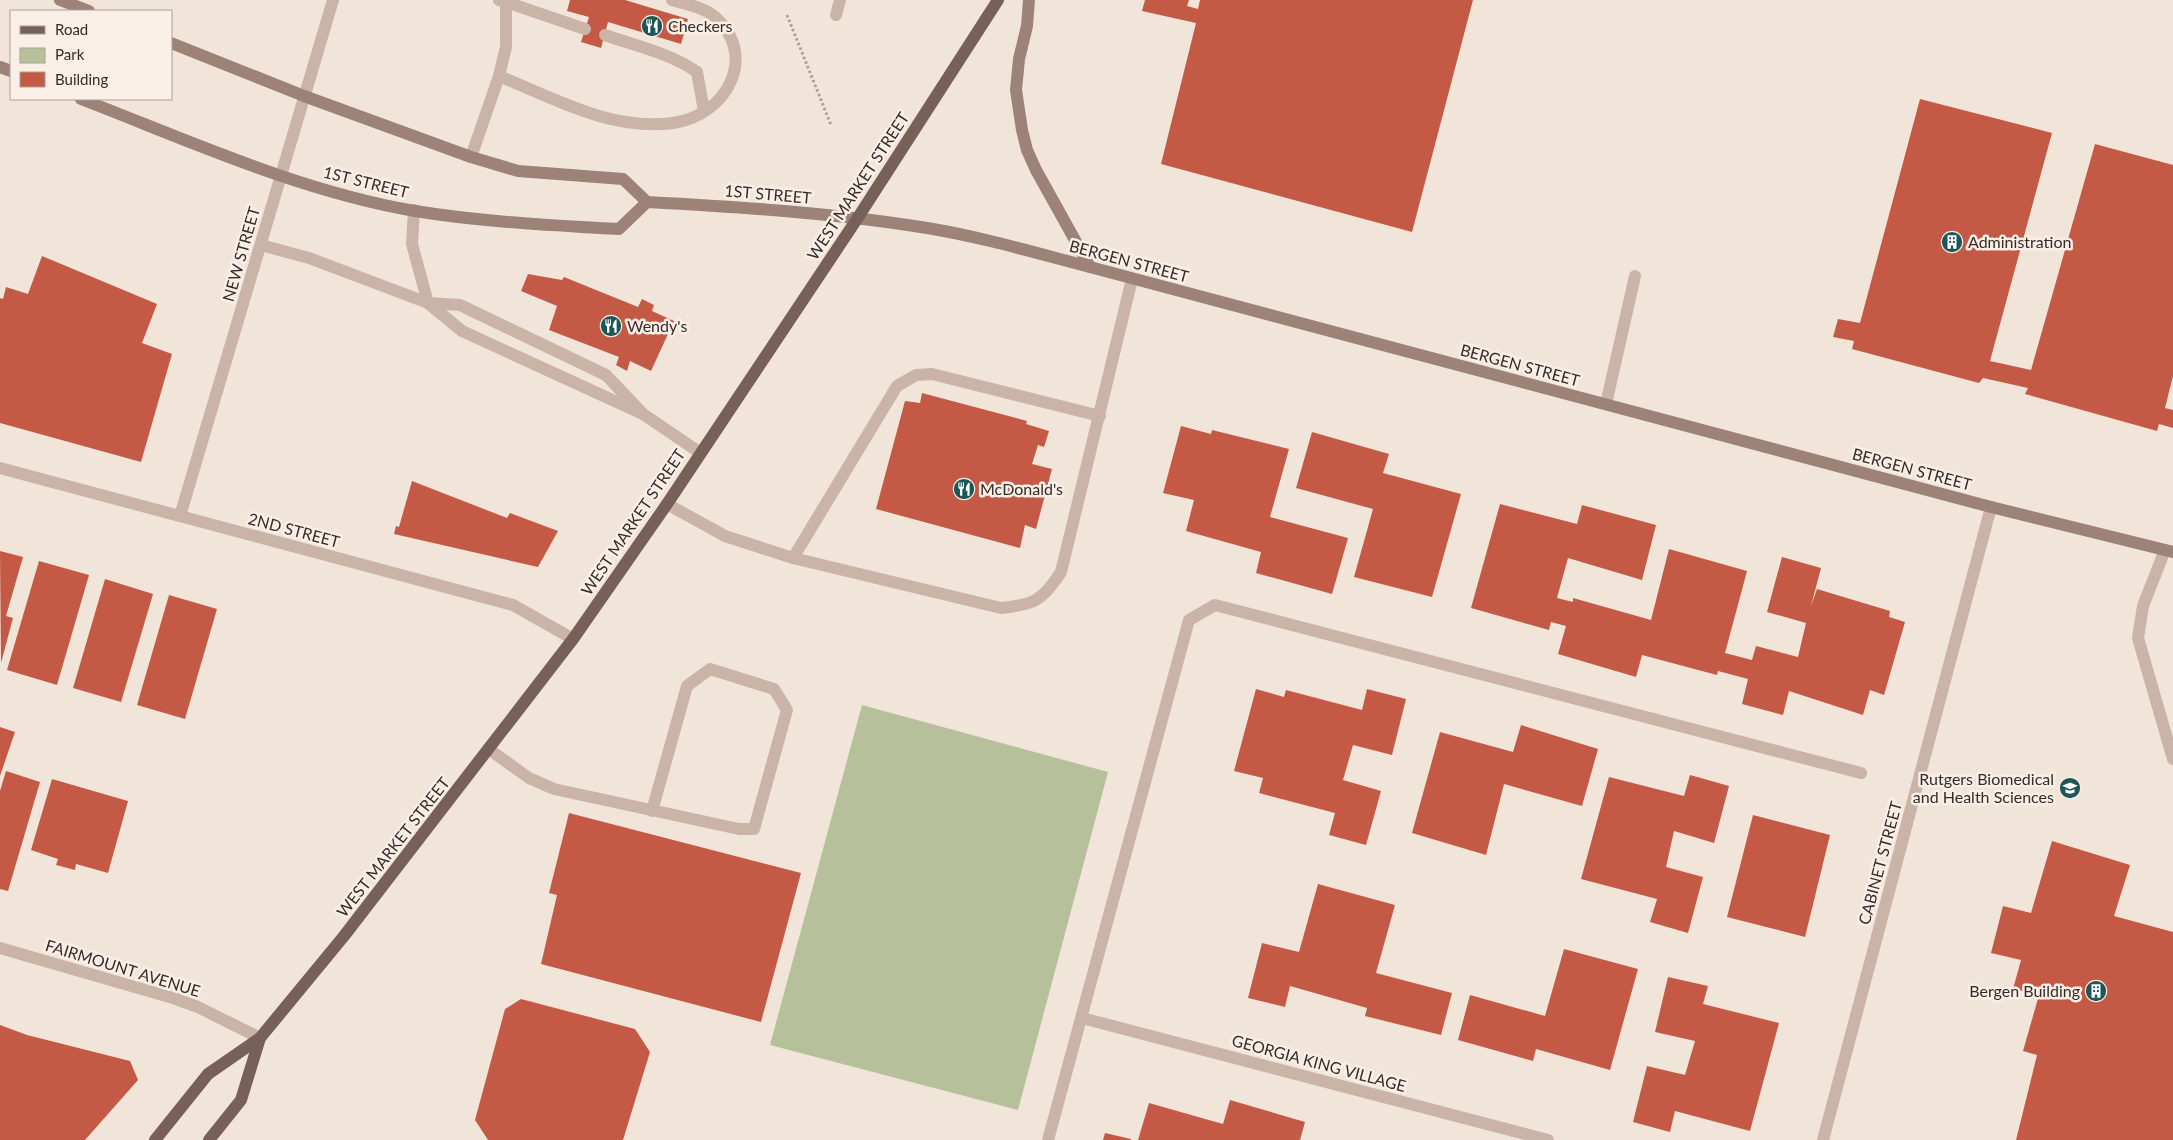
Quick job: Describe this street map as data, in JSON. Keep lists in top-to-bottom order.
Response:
{
  "streets": {
    "main road": ["1ST STREET", "WEST MARKET STREET", "BERGEN STREET"],
    "street": [
      "NEW STREET",
      "2ND STREET",
      "CABINET STREET",
      "FAIRMOUNT AVENUE",
      "GEORGIA KING VILLAGE"
    ]
  },
  "crossings": [
    ["1ST STREET", "WEST MARKET STREET"],
    ["1ST STREET", "NEW STREET"],
    ["1ST STREET", "BERGEN STREET"],
    ["WEST MARKET STREET", "BERGEN STREET"],
    ["WEST MARKET STREET", "2ND STREET"],
    ["WEST MARKET STREET", "FAIRMOUNT AVENUE"],
    ["NEW STREET", "2ND STREET"],
    ["BERGEN STREET", "CABINET STREET"]
  ],
  "places": {
    "restaurant": ["Checkers", "Wendy's", "McDonald's"],
    "building": ["Administration", "Bergen Building"],
    "school or university": ["Rutgers Biomedical and Health Sciences"]
  },
  "legend": ["Road", "Park", "Building"]
}
